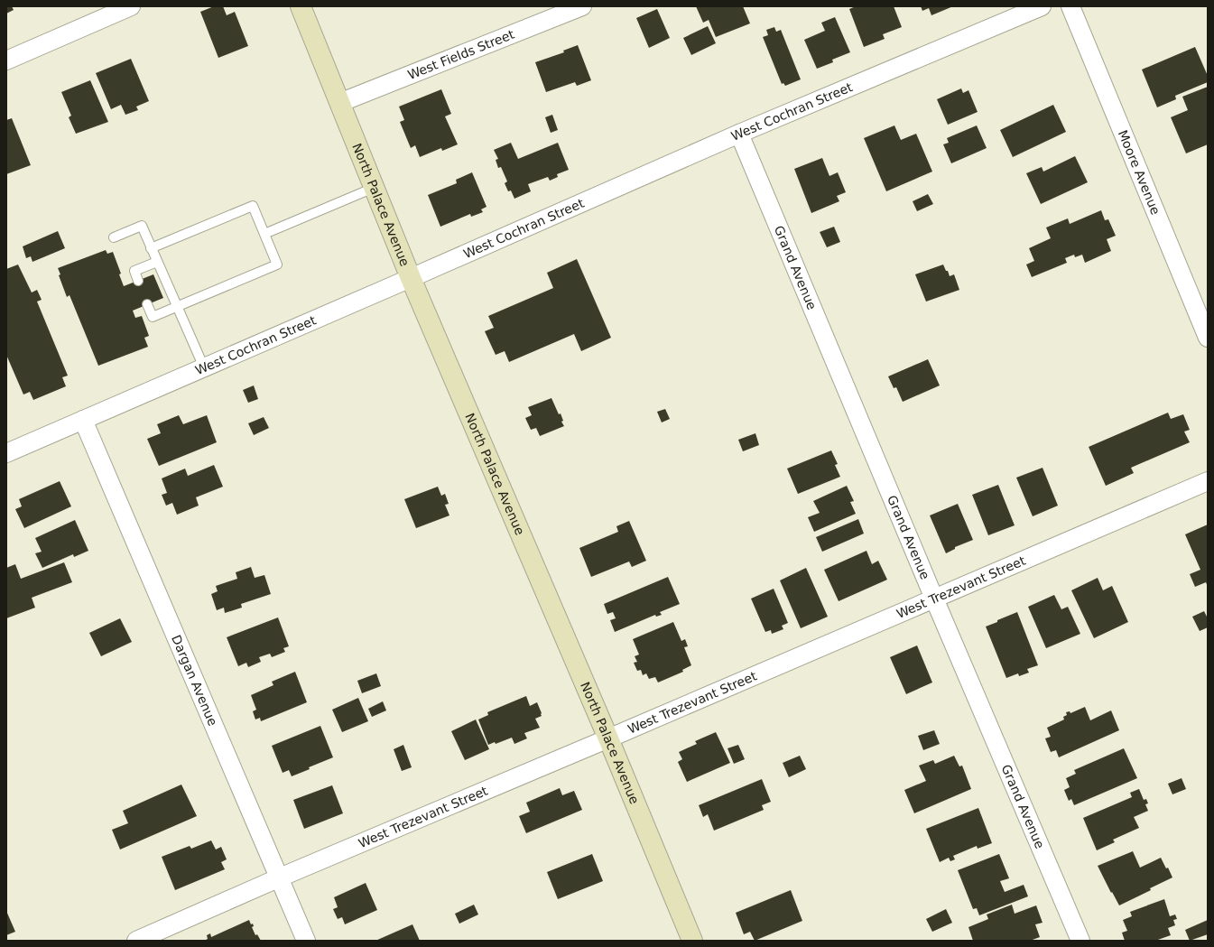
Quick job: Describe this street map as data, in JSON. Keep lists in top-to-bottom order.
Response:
{
  "streets": {
    "street": [
      "West Fields Street",
      "West Cochran Street",
      "Moore Avenue",
      "North Palace Avenue",
      "Grand Avenue",
      "West Trezevant Street",
      "Dargan Avenue"
    ]
  },
  "crossings": [
    ["West Fields Street", "North Palace Avenue"],
    ["West Cochran Street", "North Palace Avenue"],
    ["West Cochran Street", "Grand Avenue"],
    ["West Cochran Street", "Dargan Avenue"],
    ["North Palace Avenue", "West Trezevant Street"],
    ["Grand Avenue", "West Trezevant Street"],
    ["West Trezevant Street", "Dargan Avenue"]
  ]
}
